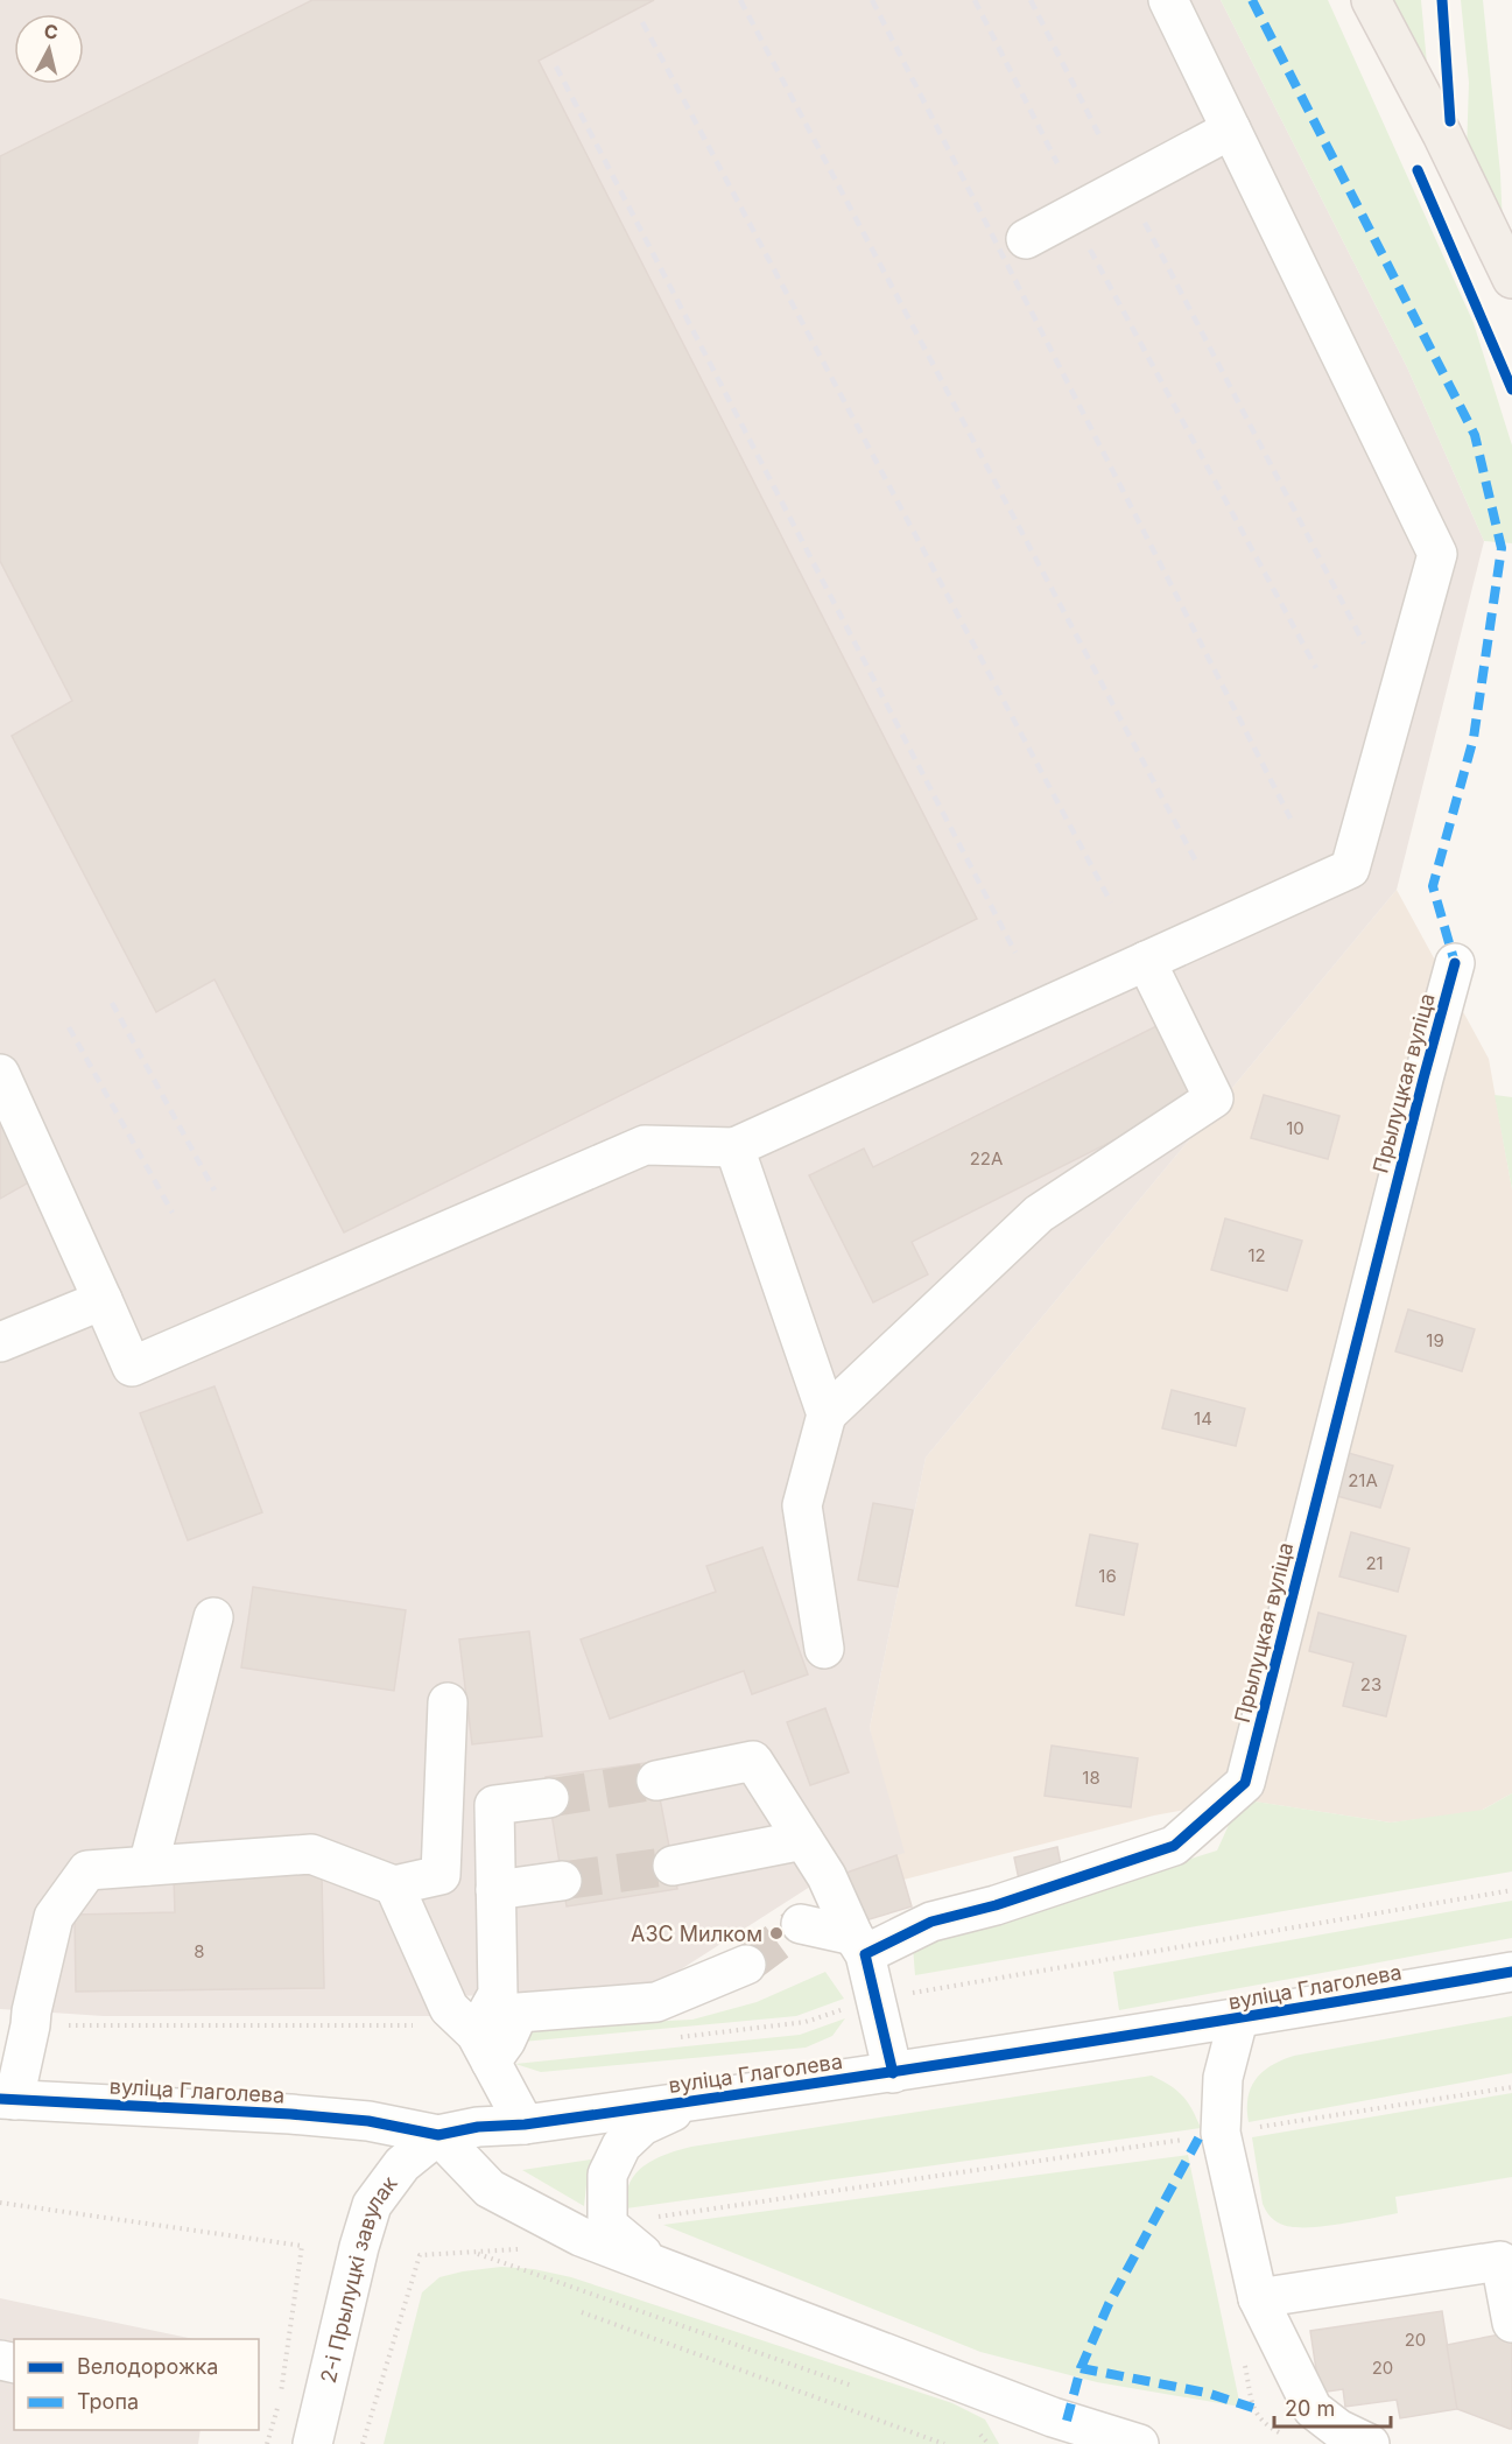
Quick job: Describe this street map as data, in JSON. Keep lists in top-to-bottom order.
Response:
{
  "streets": {
    "street": ["Прылуцкая вуліца", "вуліца Глаголева", "2-і Прылуцкі завулак"]
  },
  "crossings": [
    ["вуліца Глаголева", "2-і Прылуцкі завулак"]
  ],
  "places": ["АЗС Милком"],
  "house_numbers": [
    "10",
    "22А",
    "12",
    "19",
    "14",
    "21А",
    "21",
    "16",
    "23",
    "18",
    "8",
    "20",
    "20"
  ],
  "legend": ["Велодорожка", "Тропа"],
  "scale_bar": "20 m",
  "north": "top"
}
